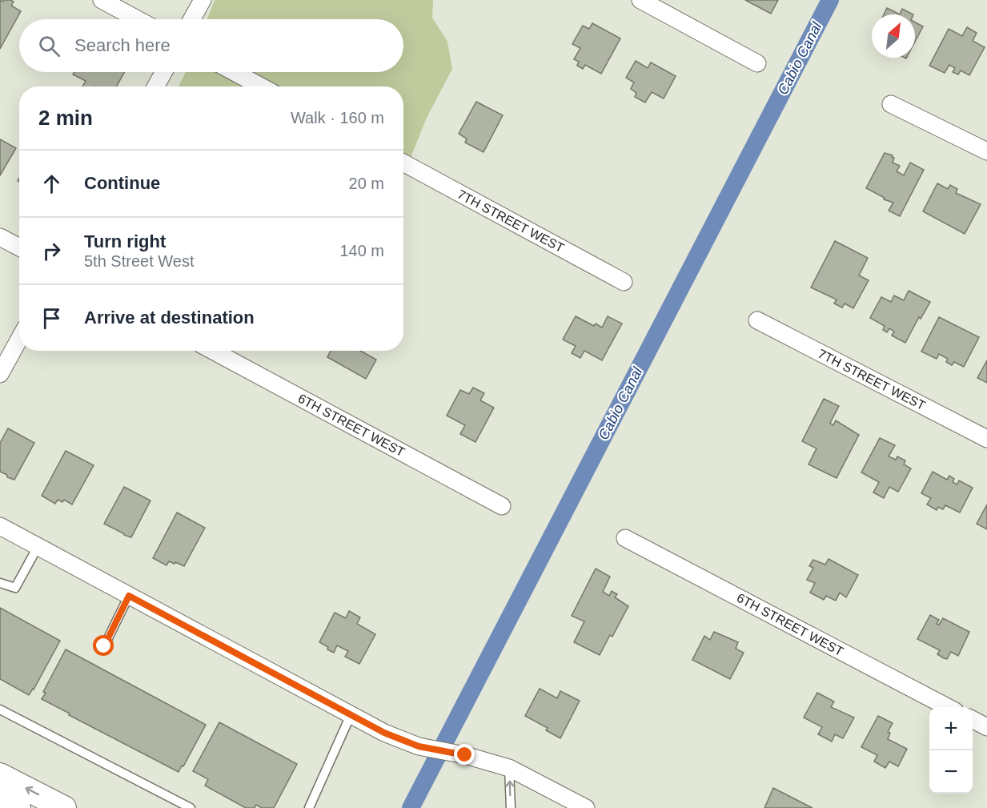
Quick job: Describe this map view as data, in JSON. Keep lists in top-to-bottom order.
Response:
{
  "streets": {
    "street": ["7TH STREET WEST", "6TH STREET WEST"]
  },
  "water": ["Cabio Canal"],
  "north": "top right",
  "page": {
    "search": "Search here",
    "heading": ["2 min", "Walk · 160 m"],
    "list": [
      ["Continue", "20 m"],
      ["Turn right", "5th Street West", "140 m"],
      "Arrive at destination"
    ],
    "map_buttons": ["+", "−"]
  }
}
